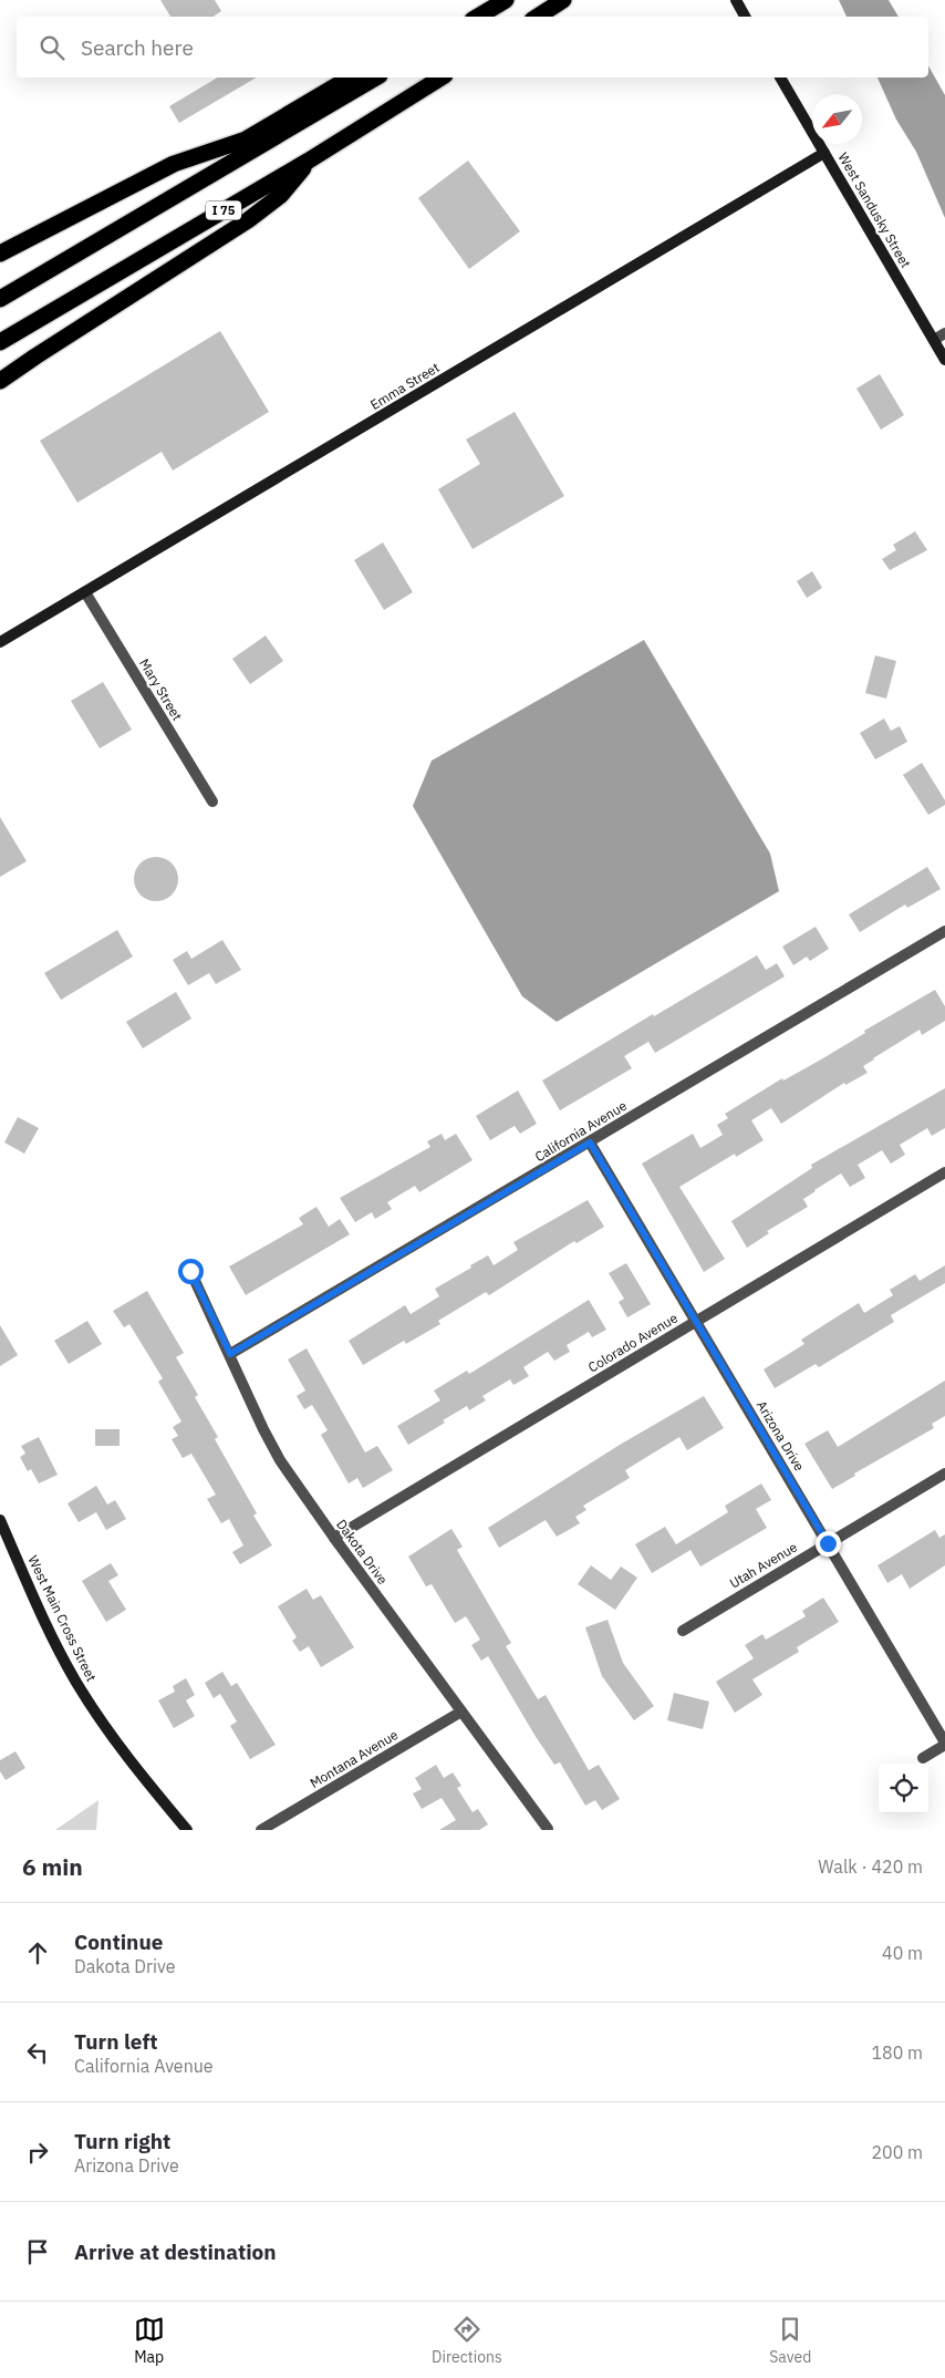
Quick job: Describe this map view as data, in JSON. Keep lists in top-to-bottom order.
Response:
{
  "streets": {
    "highway": ["I 75"],
    "street": [
      "West Sandusky Street",
      "Emma Street",
      "Mary Street",
      "California Avenue",
      "Colorado Avenue",
      "Arizona Drive",
      "Dakota Drive",
      "Utah Avenue",
      "West Main Cross Street",
      "Montana Avenue"
    ]
  },
  "crossings": [
    ["West Sandusky Street", "Emma Street"],
    ["Emma Street", "Mary Street"],
    ["California Avenue", "Arizona Drive"],
    ["California Avenue", "Dakota Drive"],
    ["Colorado Avenue", "Arizona Drive"],
    ["Colorado Avenue", "Dakota Drive"],
    ["Arizona Drive", "Utah Avenue"],
    ["Dakota Drive", "Montana Avenue"]
  ],
  "north": "bottom left",
  "page": {
    "search": "Search here",
    "heading": ["6 min", "Walk · 420 m"],
    "list": [
      ["Continue", "Dakota Drive", "40 m"],
      ["Turn left", "California Avenue", "180 m"],
      ["Turn right", "Arizona Drive", "200 m"],
      "Arrive at destination"
    ],
    "nav": ["Map", "Directions", "Saved"]
  }
}
